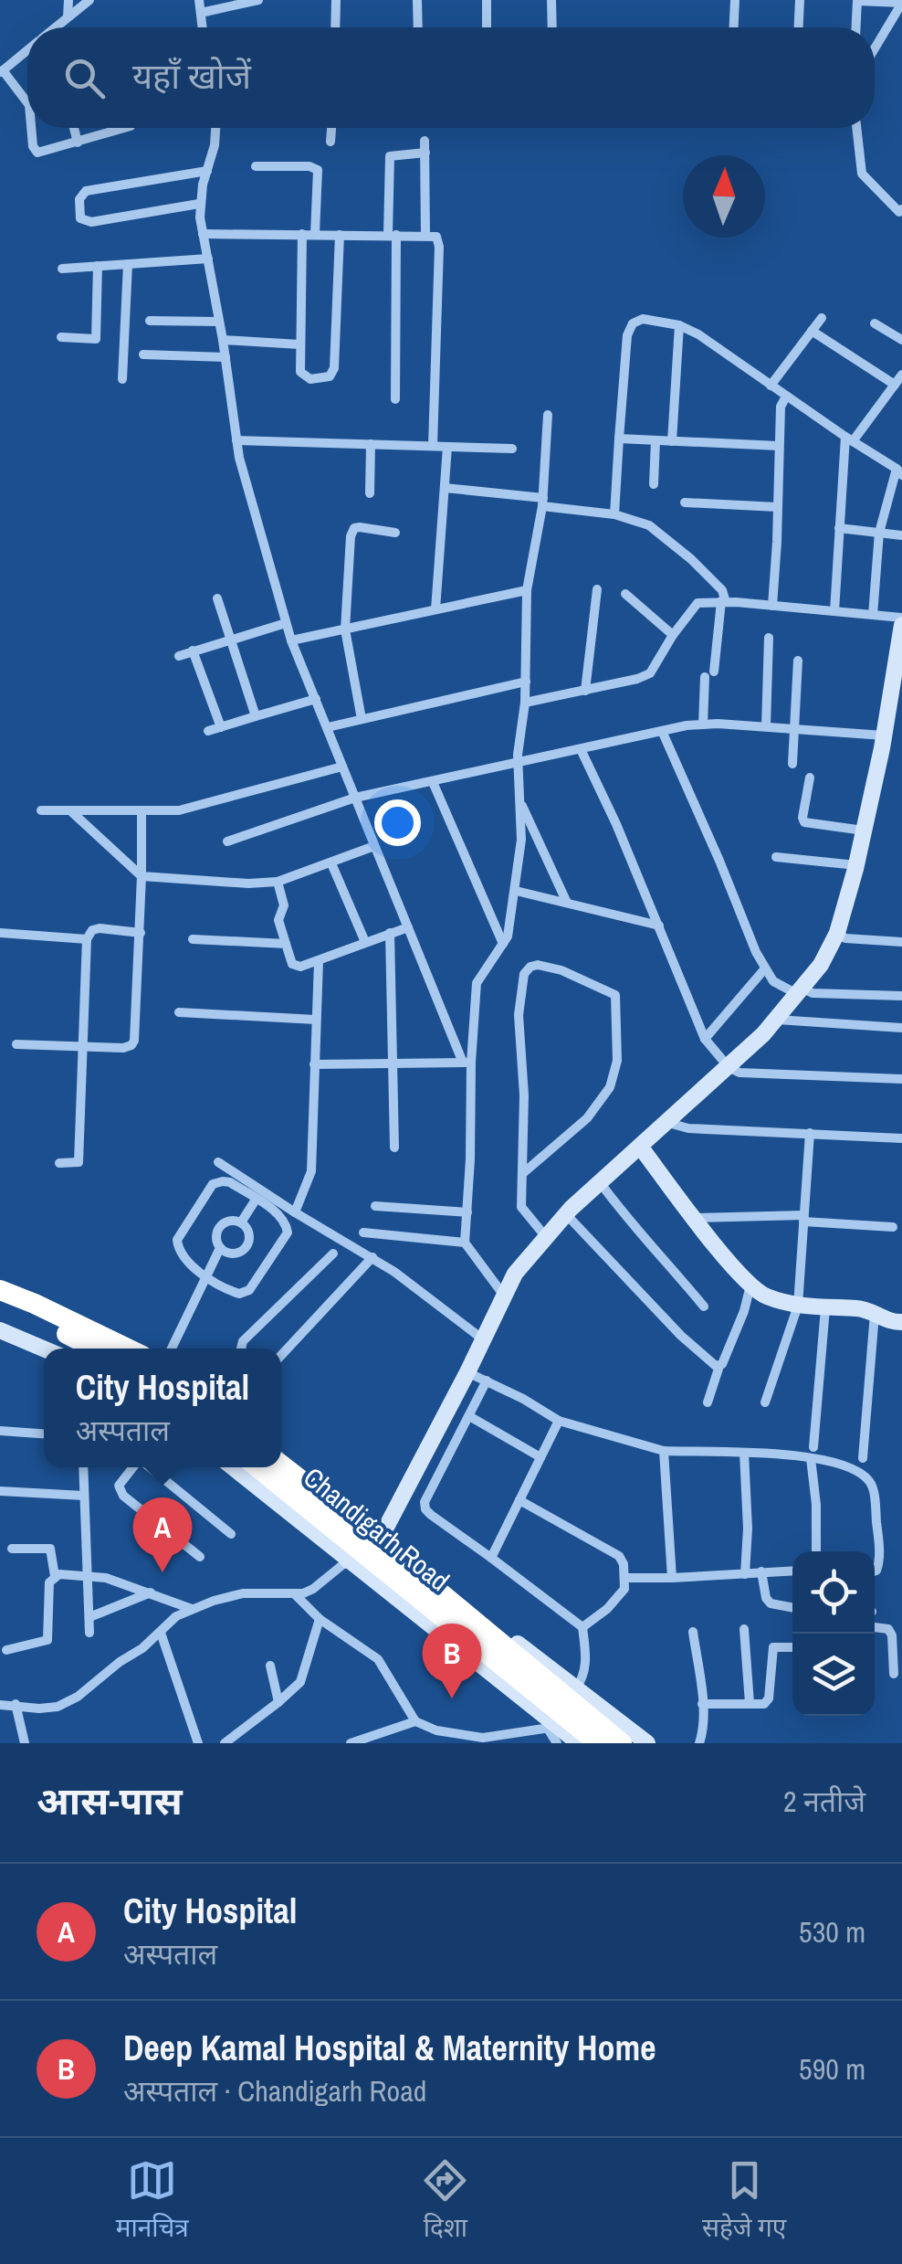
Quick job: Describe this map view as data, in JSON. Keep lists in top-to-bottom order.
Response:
{
  "streets": {
    "highway": ["Chandigarh Road"]
  },
  "north": "top",
  "page": {
    "search": "यहाँ खोजें",
    "popup": ["City Hospital", "अस्पताल"],
    "pins": ["A", "B"],
    "heading": ["आस-पास", "2 नतीजे"],
    "list": [
      {
        "mark": "A",
        "name": "City Hospital",
        "note": "अस्पताल",
        "value": "530 m"
      },
      {
        "mark": "B",
        "name": "Deep Kamal Hospital & Maternity Home",
        "note": "अस्पताल · Chandigarh Road",
        "value": "590 m"
      }
    ],
    "nav": ["मानचित्र", "दिशा", "सहेजे गए"]
  }
}
